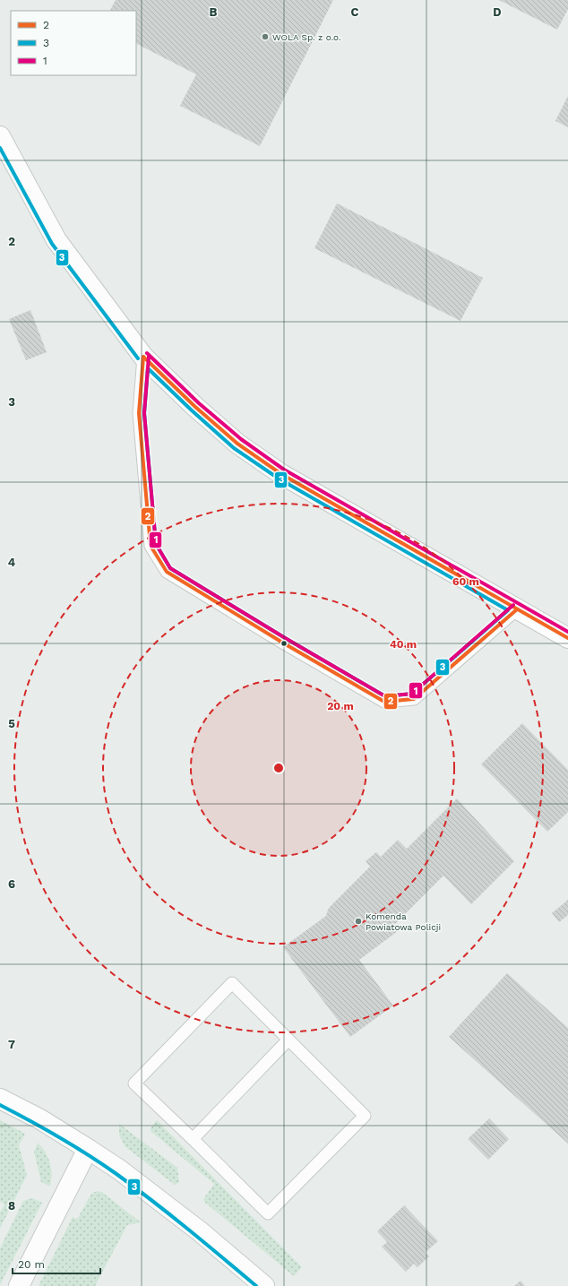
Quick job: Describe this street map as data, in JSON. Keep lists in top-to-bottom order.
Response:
{
  "places": ["WOLA Sp. z o.o.", "Komenda Powiatowa Policji"],
  "lines": ["transit line 3", "transit line 1", "transit line 2"],
  "legend": ["2", "3", "1"],
  "scale_bar": "20 m",
  "grid": {
    "columns": ["B", "C", "D"],
    "rows": [
      "2",
      "3",
      "4",
      "5",
      "6",
      "7",
      "8"
    ]
  },
  "rings": ["60 m", "40 m", "20 m"]
}
